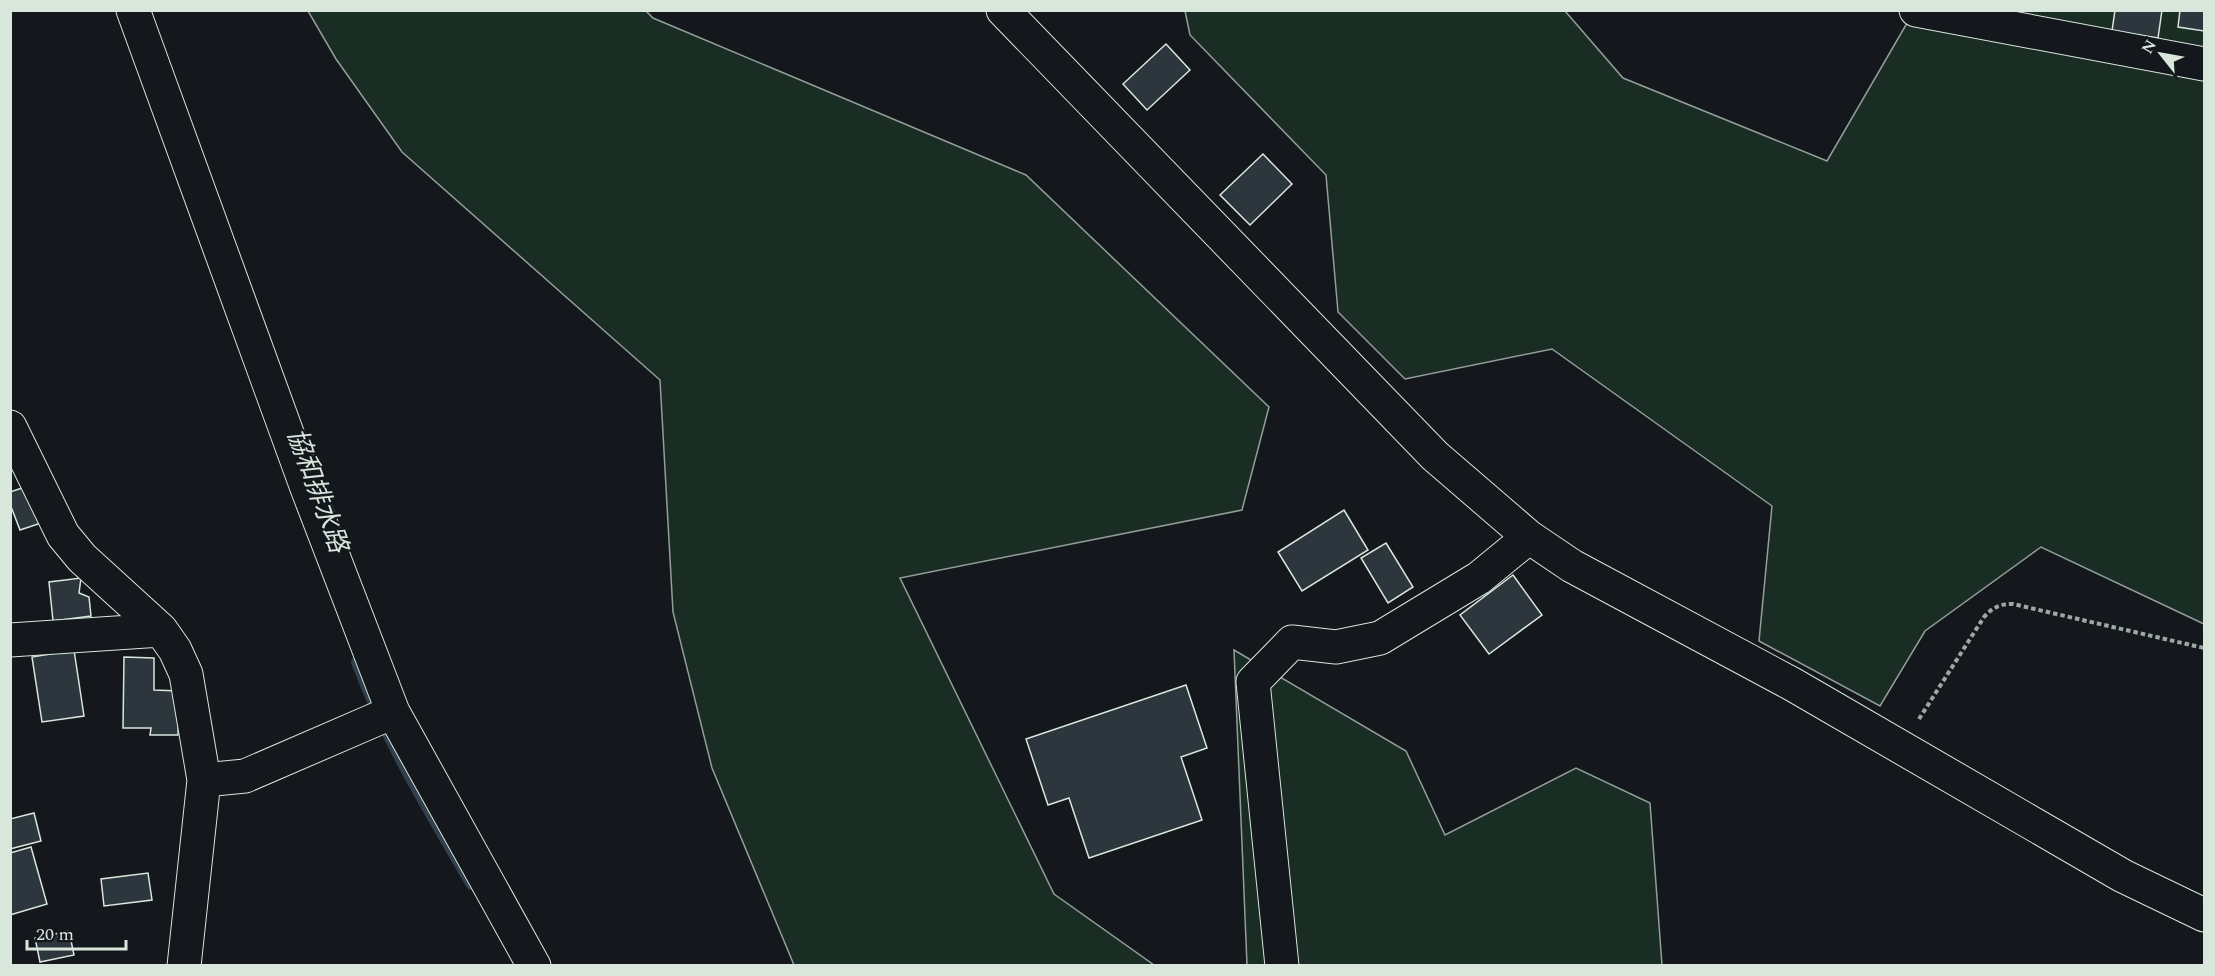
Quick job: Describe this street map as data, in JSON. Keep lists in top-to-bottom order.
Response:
{
  "water": ["協和排水路"],
  "scale_bar": "20 m",
  "north": "top left"
}
